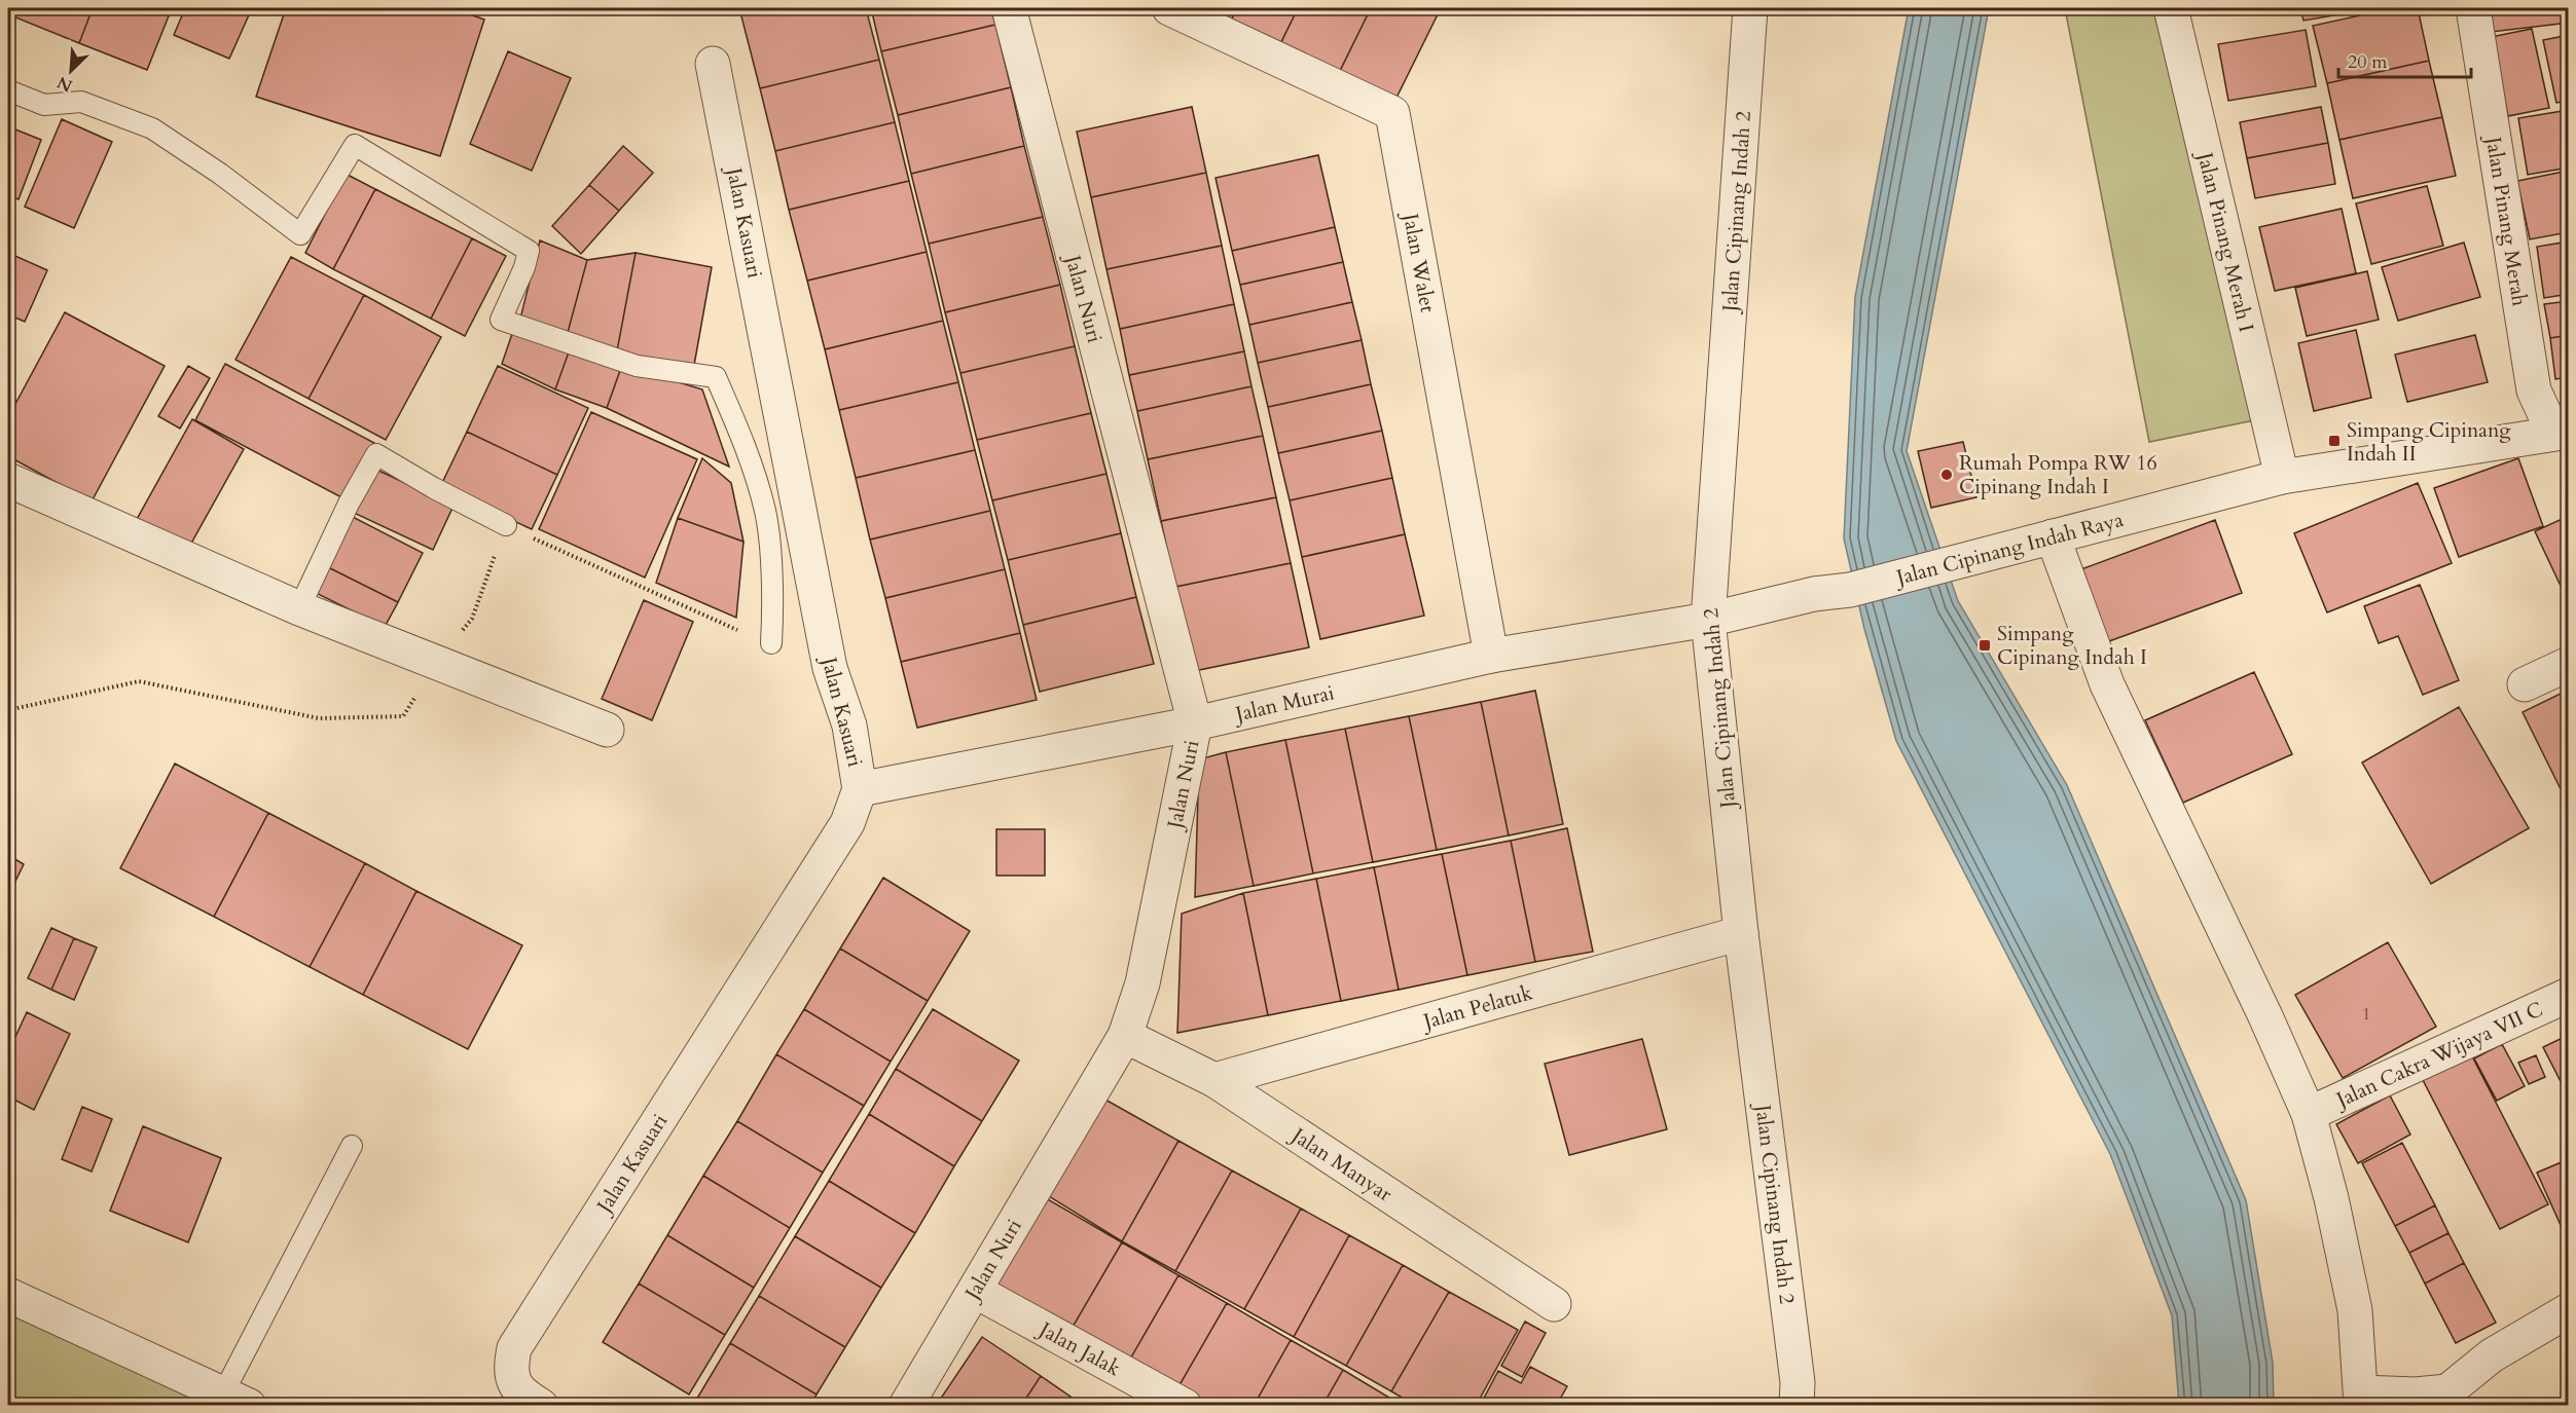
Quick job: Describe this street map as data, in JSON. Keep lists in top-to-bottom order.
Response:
{
  "streets": {
    "street": [
      "Jalan Cipinang Indah 2",
      "Jalan Pinang Merah",
      "Jalan Kasuari",
      "Jalan Pinang Merah I",
      "Jalan Walet",
      "Jalan Nuri",
      "Jalan Cipinang Indah Raya",
      "Jalan Murai",
      "Jalan Pelatuk",
      "Jalan Cakra Wijaya VII C",
      "Jalan Manyar",
      "Jalan Jalak"
    ]
  },
  "crossings": [
    ["Jalan Cipinang Indah 2", "Jalan Cipinang Indah Raya"],
    ["Jalan Cipinang Indah 2", "Jalan Murai"],
    ["Jalan Cipinang Indah 2", "Jalan Pelatuk"],
    ["Jalan Pinang Merah", "Jalan Cipinang Indah Raya"],
    ["Jalan Kasuari", "Jalan Murai"],
    ["Jalan Pinang Merah I", "Jalan Cipinang Indah Raya"],
    ["Jalan Walet", "Jalan Murai"],
    ["Jalan Nuri", "Jalan Murai"],
    ["Jalan Nuri", "Jalan Manyar"],
    ["Jalan Nuri", "Jalan Jalak"],
    ["Jalan Cipinang Indah Raya", "Jalan Murai"],
    ["Jalan Pelatuk", "Jalan Manyar"]
  ],
  "places": {
    "transit": ["Simpang Cipinang Indah II", "Simpang Cipinang Indah I"],
    "other": ["Rumah Pompa RW 16 Cipinang Indah I"]
  },
  "house_numbers": ["1"],
  "scale_bar": "20 m",
  "north": "bottom left"
}
